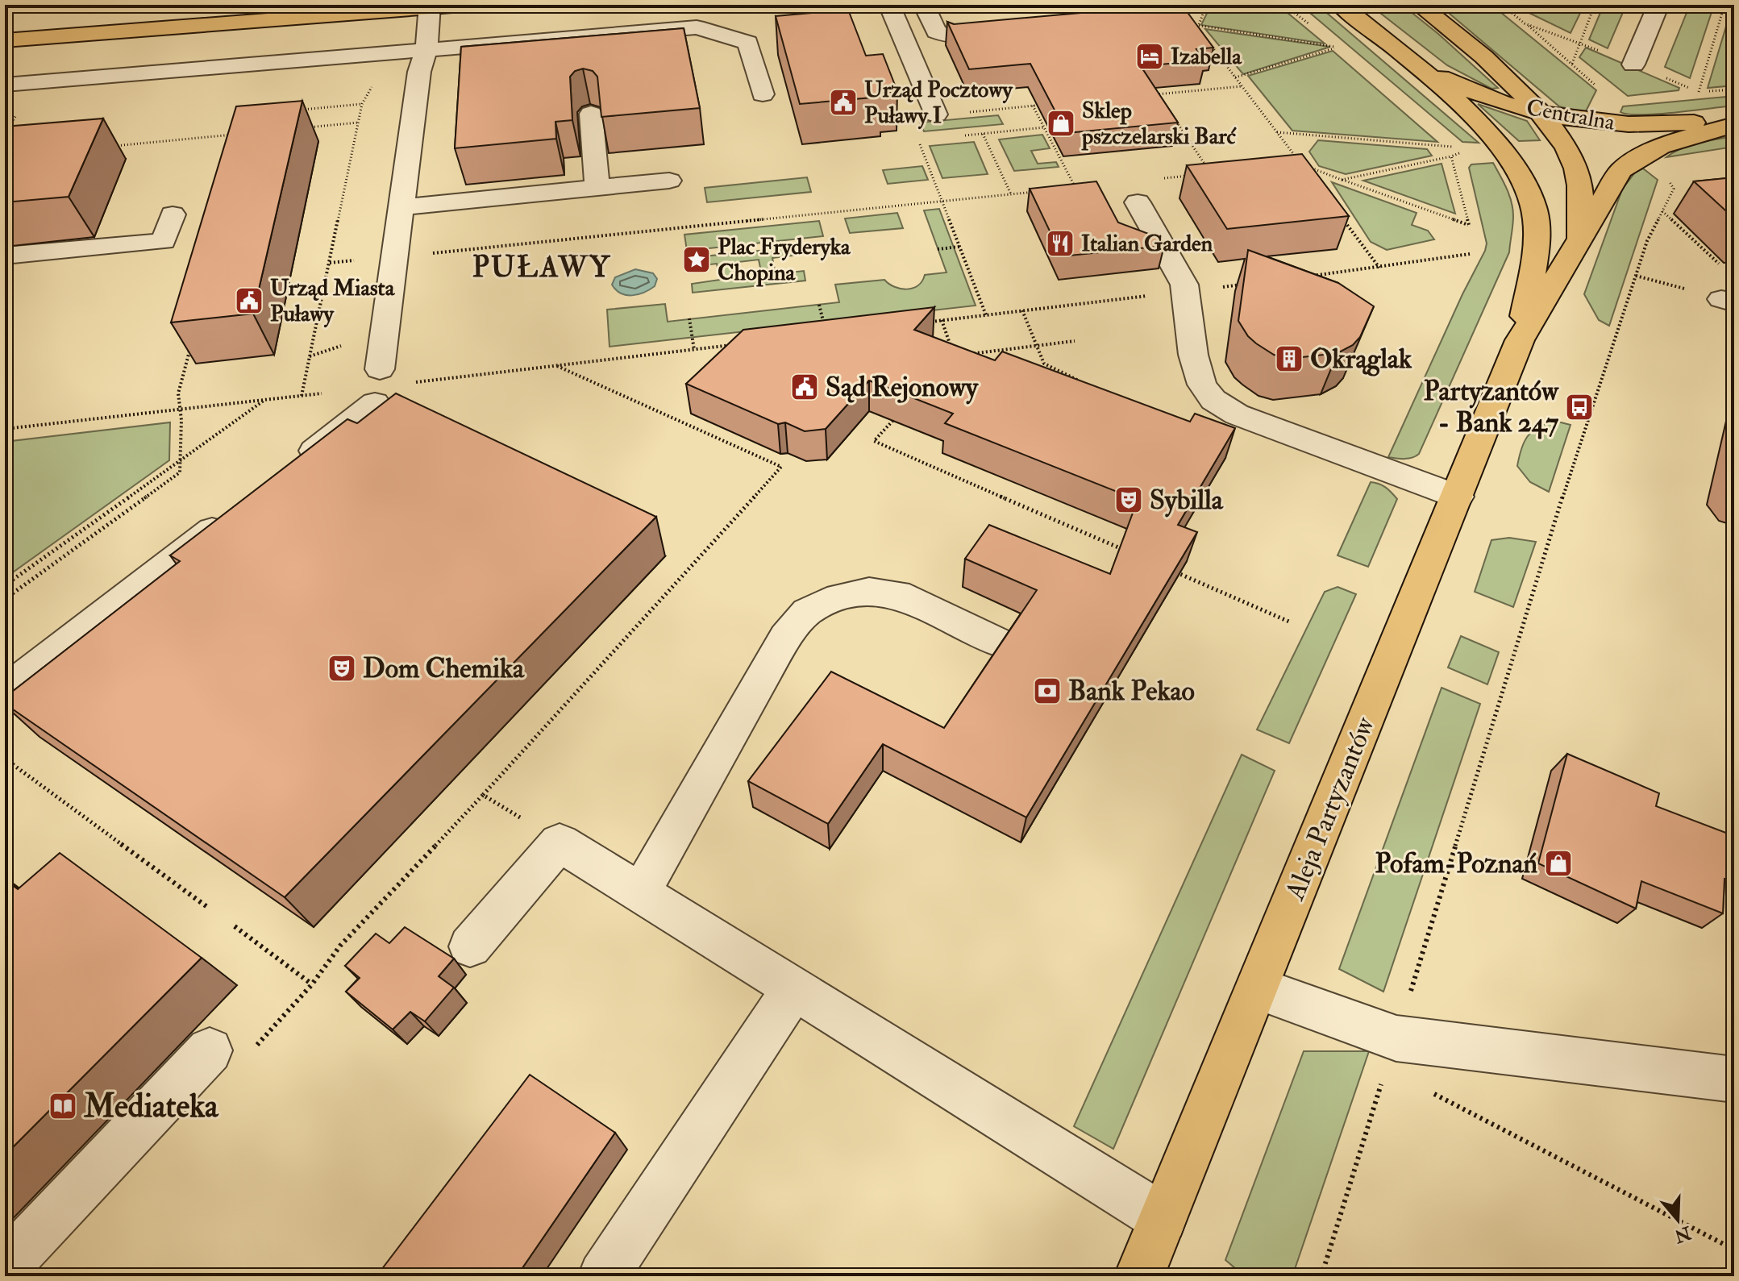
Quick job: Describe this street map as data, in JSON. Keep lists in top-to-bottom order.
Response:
{
  "streets": {
    "main road": ["Centralna", "Aleja Partyzantów"]
  },
  "crossings": [
    ["Centralna", "Aleja Partyzantów"]
  ],
  "districts": ["PUŁAWY"],
  "places": {
    "hotel": ["Izabella"],
    "public building": ["Urząd Pocztowy Puławy I", "Urząd Miasta Puławy", "Sąd Rejonowy"],
    "shop": ["Sklep pszczelarski Barć", "Pofam-Poznań"],
    "restaurant": ["Italian Garden"],
    "place": ["Plac Fryderyka Chopina"],
    "building": ["Okrąglak"],
    "bus stop": ["Partyzantów - Bank 247"],
    "theatre": ["Sybilla", "Dom Chemika"],
    "bank": ["Bank Pekao"],
    "library": ["Mediateka"]
  },
  "north": "bottom"
}
